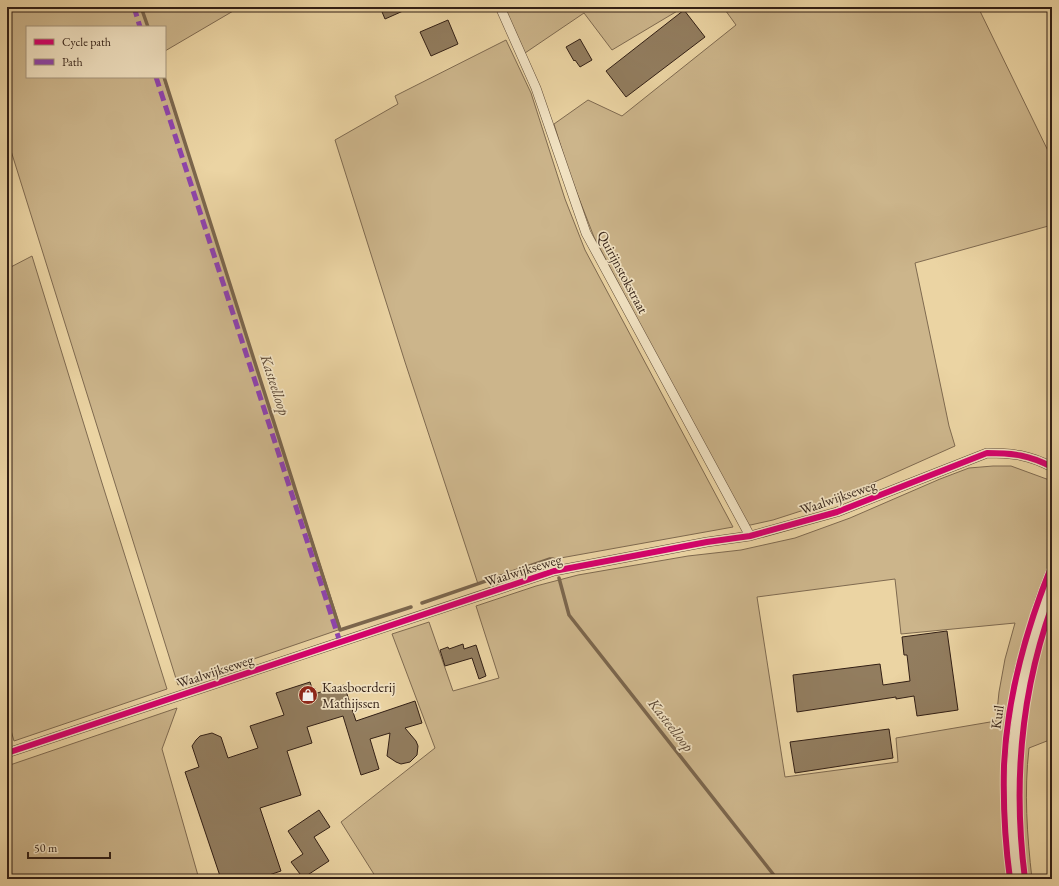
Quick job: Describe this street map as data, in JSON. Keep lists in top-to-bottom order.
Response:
{
  "streets": {
    "street": ["Quirijnstokstraat", "Waalwijkseweg", "Kuil"]
  },
  "crossings": [
    ["Quirijnstokstraat", "Waalwijkseweg"]
  ],
  "water": ["Kasteelloop"],
  "places": {
    "shop": ["Kaasboerderij Mathijssen"]
  },
  "legend": ["Cycle path", "Path"],
  "scale_bar": "50 m"
}
